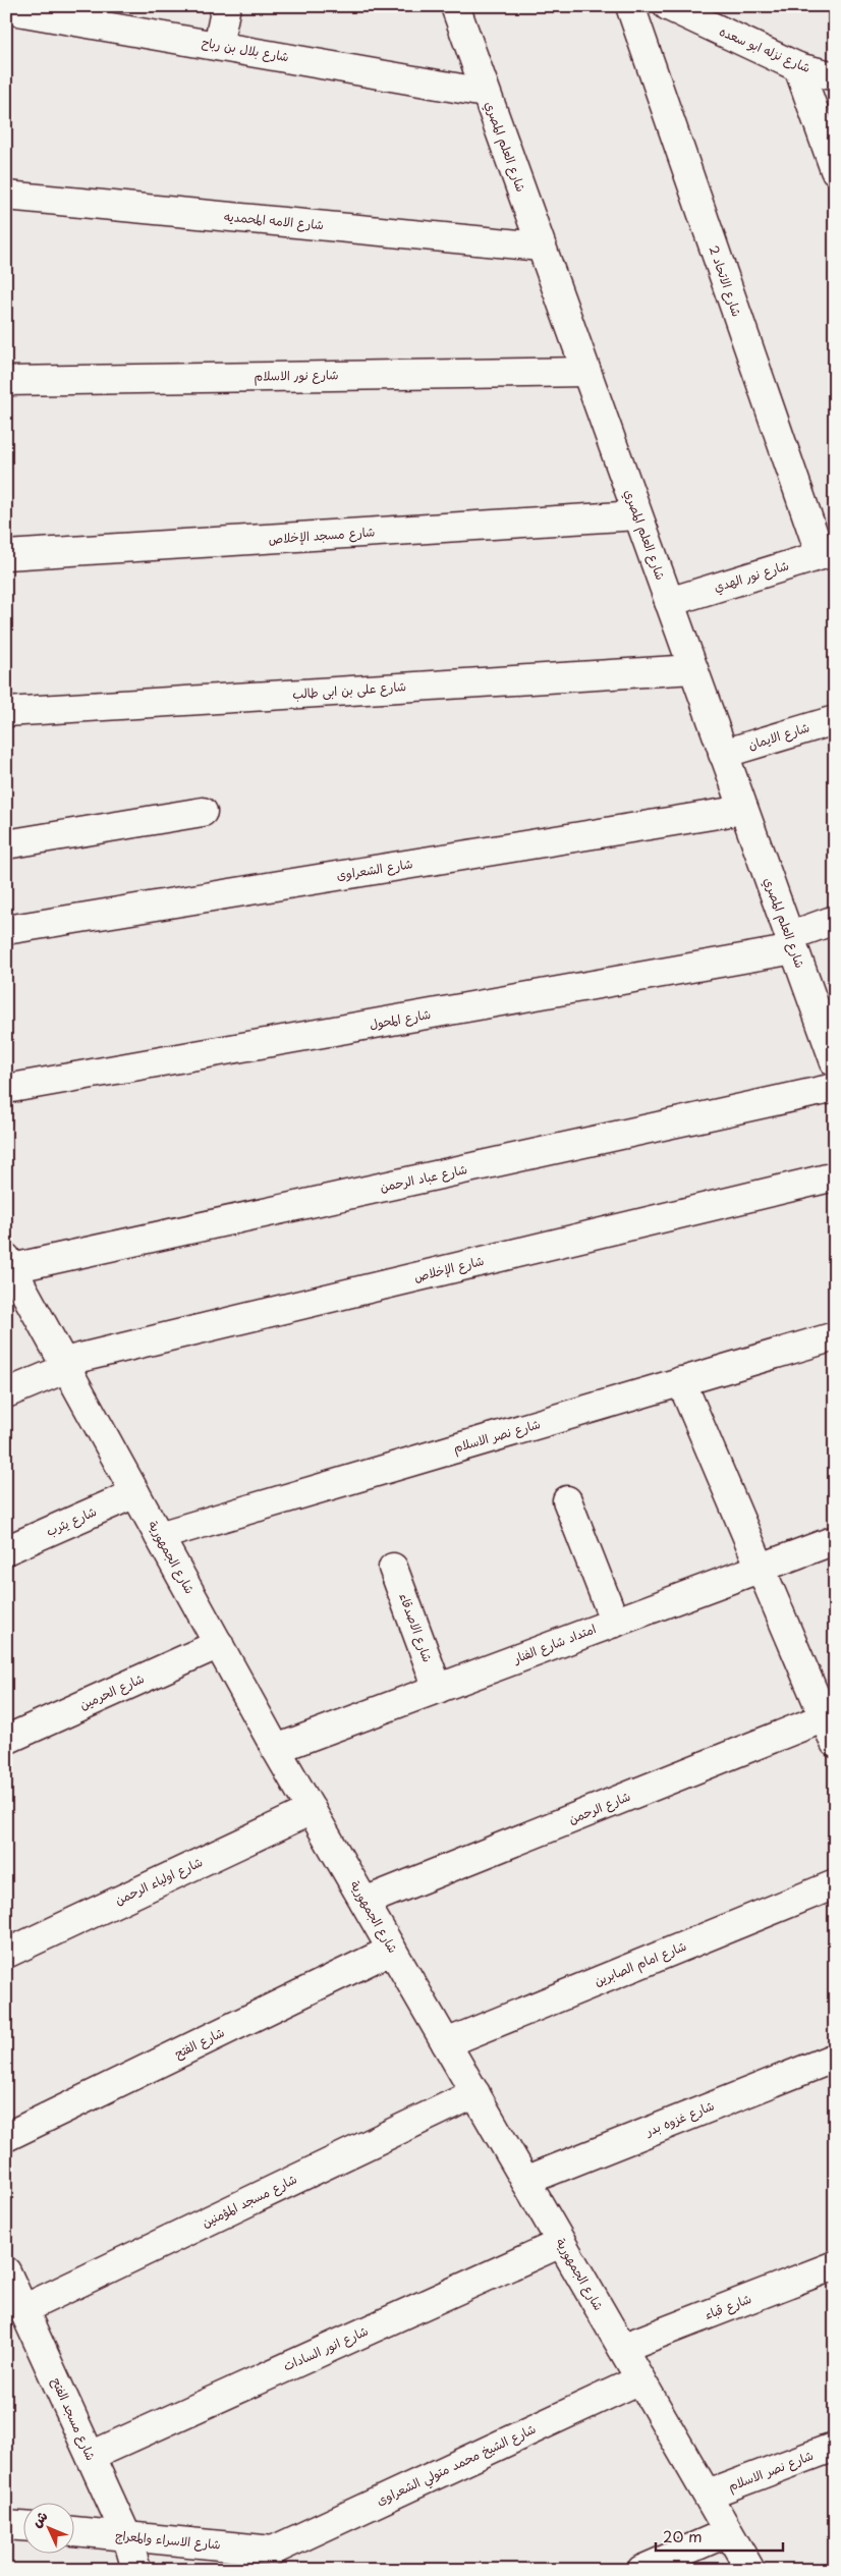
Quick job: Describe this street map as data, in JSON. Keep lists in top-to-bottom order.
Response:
{
  "streets": {
    "street": [
      "شارع بلال بن رباح",
      "شارع نزله ابو سعده",
      "شارع العلم المصري",
      "شارع الامه المحمديه",
      "شارع الاتحاد 2",
      "شارع نور الاسلام",
      "شارع مسجد الإخلاص",
      "شارع نور الهدي",
      "شارع على بن ابى طالب",
      "شارع الايمان",
      "شارع الشعراوى",
      "شارع المحول",
      "شارع عباد الرحمن",
      "شارع الإخلاص",
      "شارع نصر الاسلام",
      "شارع يثرب",
      "شارع الجمهورية",
      "شارع الاصدقاء",
      "امتداد شارع الفنار",
      "شارع الحرمين",
      "شارع الرحمن",
      "شارع اولياء الرحمن",
      "شارع امام الصابرين",
      "شارع الفتح",
      "شارع غزوه بدر",
      "شارع مسجد المؤمنين",
      "شارع قباء",
      "شارع انور السادات",
      "شارع مسجد الفتح",
      "شارع الشيخ محمد متولي الشعراوى",
      "شارع الاسراء والمعراج"
    ]
  },
  "crossings": [
    ["شارع بلال بن رباح", "شارع العلم المصري"],
    ["شارع العلم المصري", "شارع الامه المحمديه"],
    ["شارع العلم المصري", "شارع نور الاسلام"],
    ["شارع العلم المصري", "شارع مسجد الإخلاص"],
    ["شارع العلم المصري", "شارع نور الهدي"],
    ["شارع العلم المصري", "شارع على بن ابى طالب"],
    ["شارع العلم المصري", "شارع الايمان"],
    ["شارع العلم المصري", "شارع الشعراوى"],
    ["شارع العلم المصري", "شارع المحول"],
    ["شارع الاتحاد 2", "شارع نور الهدي"],
    ["شارع عباد الرحمن", "شارع الجمهورية"],
    ["شارع الإخلاص", "شارع الجمهورية"],
    ["شارع نصر الاسلام", "شارع الجمهورية"],
    ["شارع يثرب", "شارع الجمهورية"],
    ["شارع الجمهورية", "امتداد شارع الفنار"],
    ["شارع الجمهورية", "شارع الحرمين"],
    ["شارع الجمهورية", "شارع الرحمن"],
    ["شارع الجمهورية", "شارع اولياء الرحمن"],
    ["شارع الجمهورية", "شارع امام الصابرين"],
    ["شارع الجمهورية", "شارع الفتح"],
    ["شارع الجمهورية", "شارع غزوه بدر"],
    ["شارع الجمهورية", "شارع مسجد المؤمنين"],
    ["شارع الجمهورية", "شارع قباء"],
    ["شارع الجمهورية", "شارع انور السادات"],
    ["شارع الجمهورية", "شارع الشيخ محمد متولي الشعراوى"],
    ["شارع الاصدقاء", "امتداد شارع الفنار"],
    ["شارع مسجد المؤمنين", "شارع مسجد الفتح"],
    ["شارع انور السادات", "شارع مسجد الفتح"],
    ["شارع مسجد الفتح", "شارع الاسراء والمعراج"],
    ["شارع الشيخ محمد متولي الشعراوى", "شارع الاسراء والمعراج"]
  ],
  "scale_bar": "20 m",
  "north": "top left"
}
